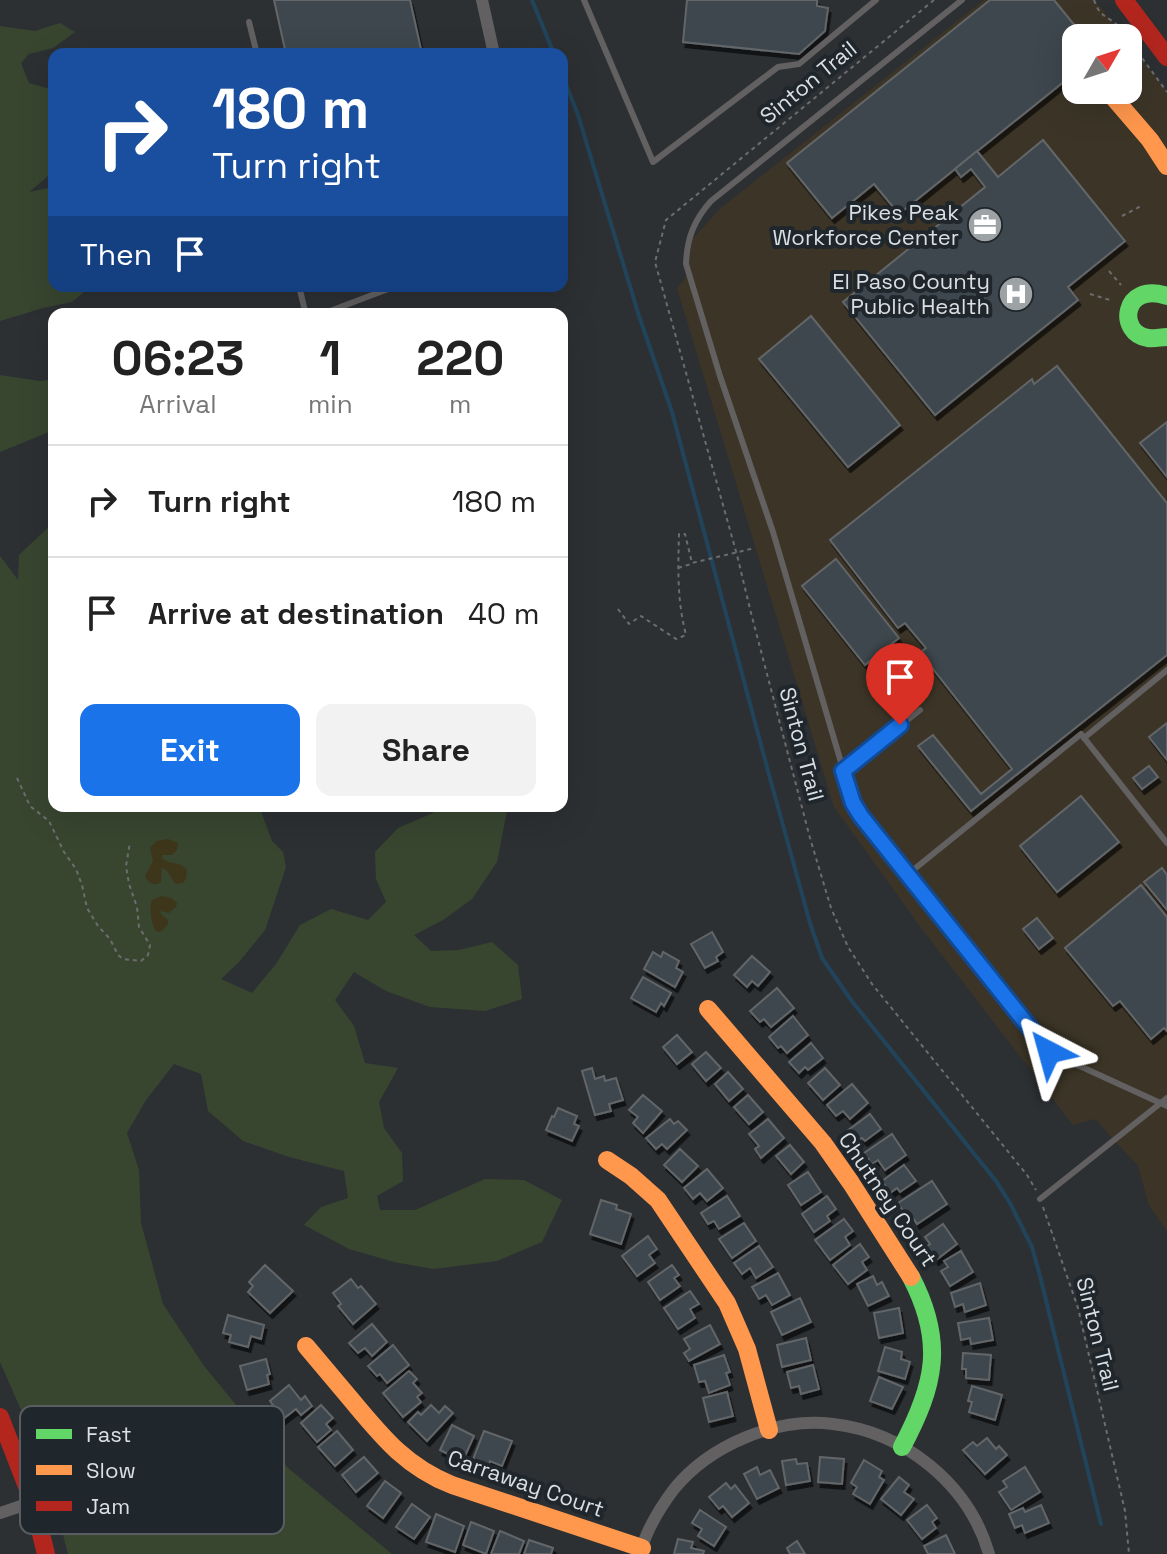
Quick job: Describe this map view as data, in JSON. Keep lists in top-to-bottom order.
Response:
{
  "streets": {
    "street": ["Chutney Court", "Carraway Court"],
    "path": ["Sinton Trail"]
  },
  "places": {
    "office": ["Pikes Peak Workforce Center"],
    "hospital": ["El Paso County Public Health"]
  },
  "legend": ["Fast", "Slow", "Jam"],
  "north": "top right",
  "page": {
    "turn": ["180 m", "Turn right"],
    "then": "Then",
    "eta": [
      "06:23",
      "Arrival",
      "1",
      "min",
      "220",
      "m"
    ],
    "list": [
      {
        "name": "Turn right",
        "value": "180 m"
      },
      {
        "name": "Arrive at destination",
        "value": "40 m"
      }
    ],
    "buttons": ["Exit", "Share"]
  }
}
